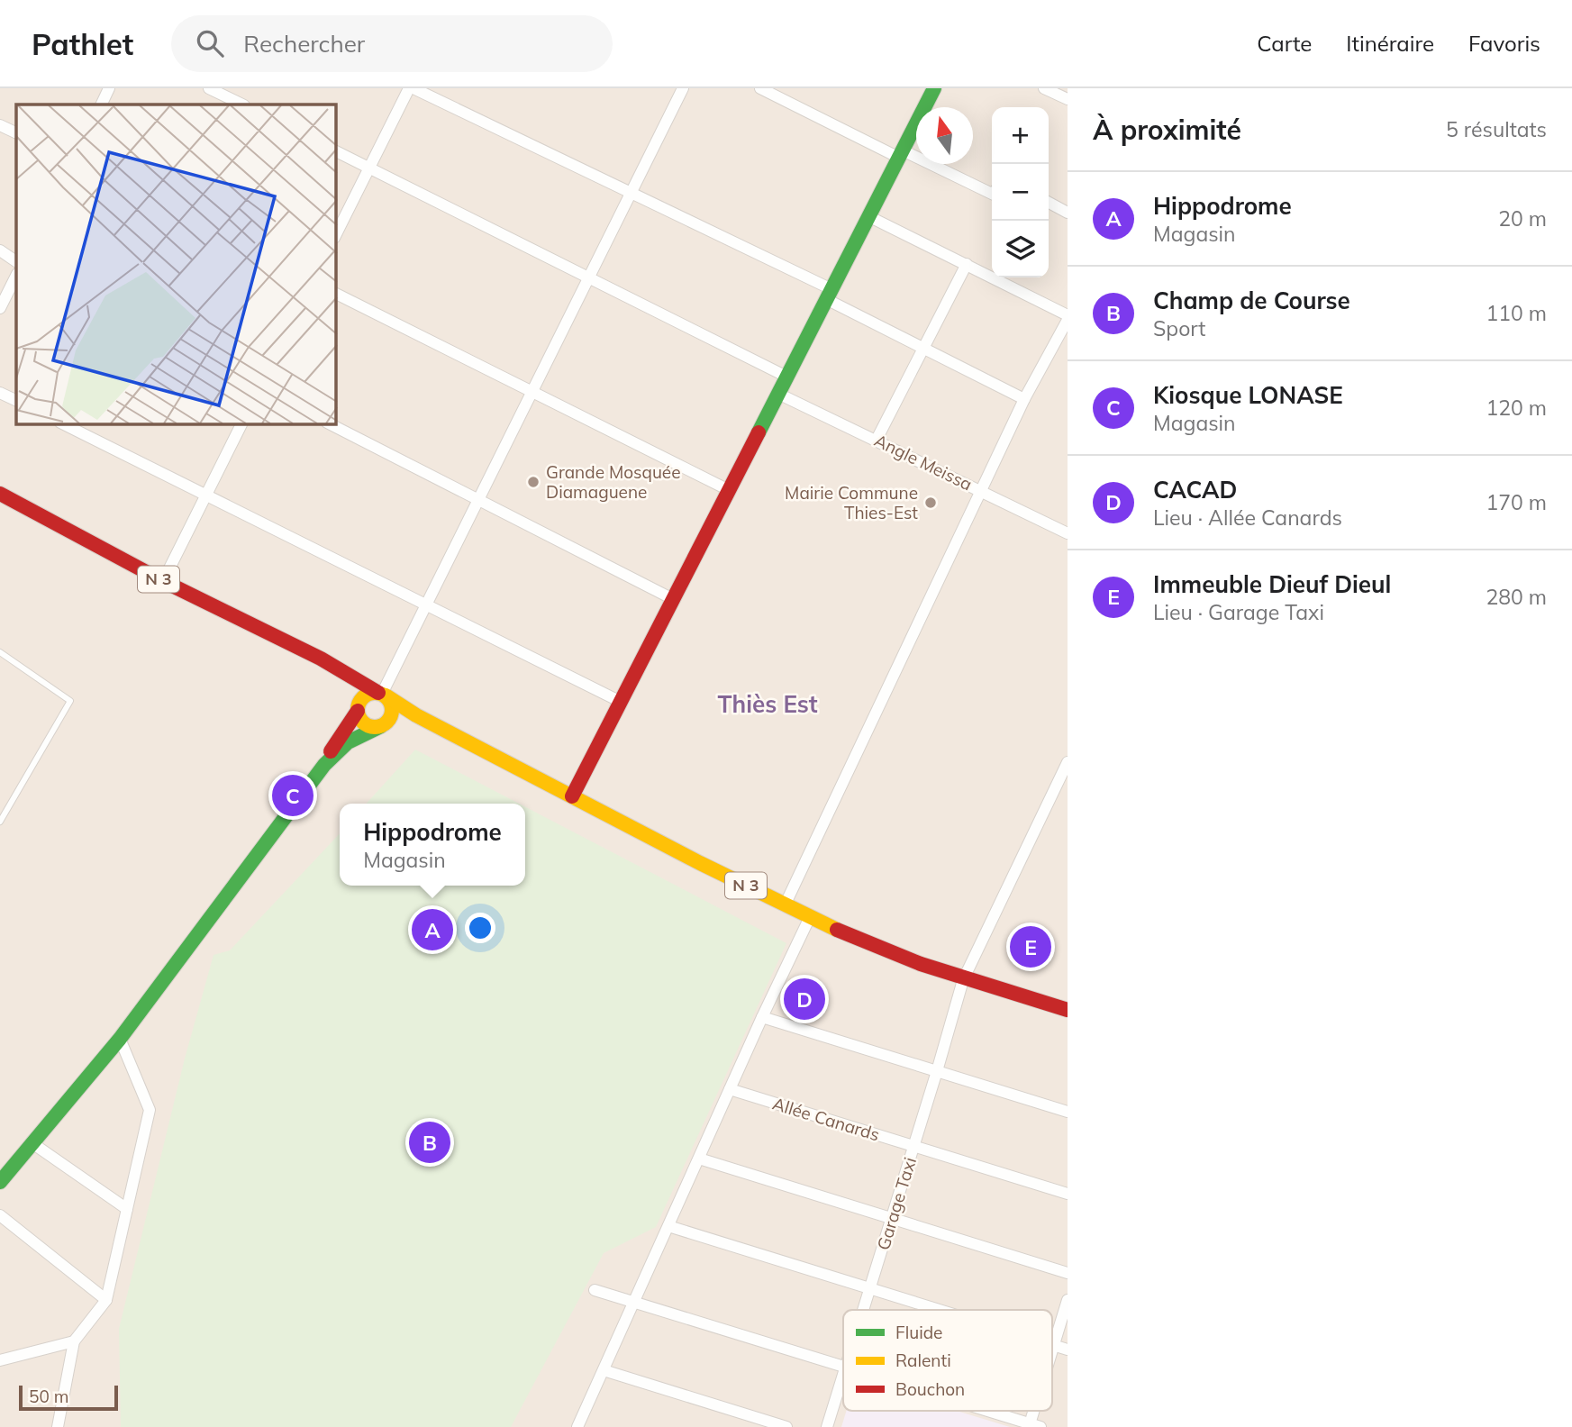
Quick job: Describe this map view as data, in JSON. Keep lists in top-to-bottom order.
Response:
{
  "streets": {
    "main road": ["N 3"],
    "street": ["Angle Meissa", "Allée Canards", "Garage Taxi"]
  },
  "crossings": [
    ["N 3", "Garage Taxi"],
    ["Allée Canards", "Garage Taxi"]
  ],
  "districts": ["Thiès Est"],
  "places": ["Grande Mosquée Diamaguene", "Mairie Commune Thies-Est"],
  "legend": ["Fluide", "Ralenti", "Bouchon"],
  "scale_bar": "50 m",
  "north": "top",
  "page": {
    "header": "Pathlet",
    "search": "Rechercher",
    "nav": ["Carte", "Itinéraire", "Favoris"],
    "heading": ["À proximité", "5 résultats"],
    "map_buttons": ["+", "−"],
    "list": [
      {
        "mark": "A",
        "name": "Hippodrome",
        "note": "Magasin",
        "value": "20 m"
      },
      {
        "mark": "B",
        "name": "Champ de Course",
        "note": "Sport",
        "value": "110 m"
      },
      {
        "mark": "C",
        "name": "Kiosque LONASE",
        "note": "Magasin",
        "value": "120 m"
      },
      {
        "mark": "D",
        "name": "CACAD",
        "note": "Lieu · Allée Canards",
        "value": "170 m"
      },
      {
        "mark": "E",
        "name": "Immeuble Dieuf Dieul",
        "note": "Lieu · Garage Taxi",
        "value": "280 m"
      }
    ],
    "pins": [
      "C",
      "A",
      "E",
      "D",
      "B"
    ],
    "popup": ["Hippodrome", "Magasin"],
    "scale": "50 m"
  }
}
